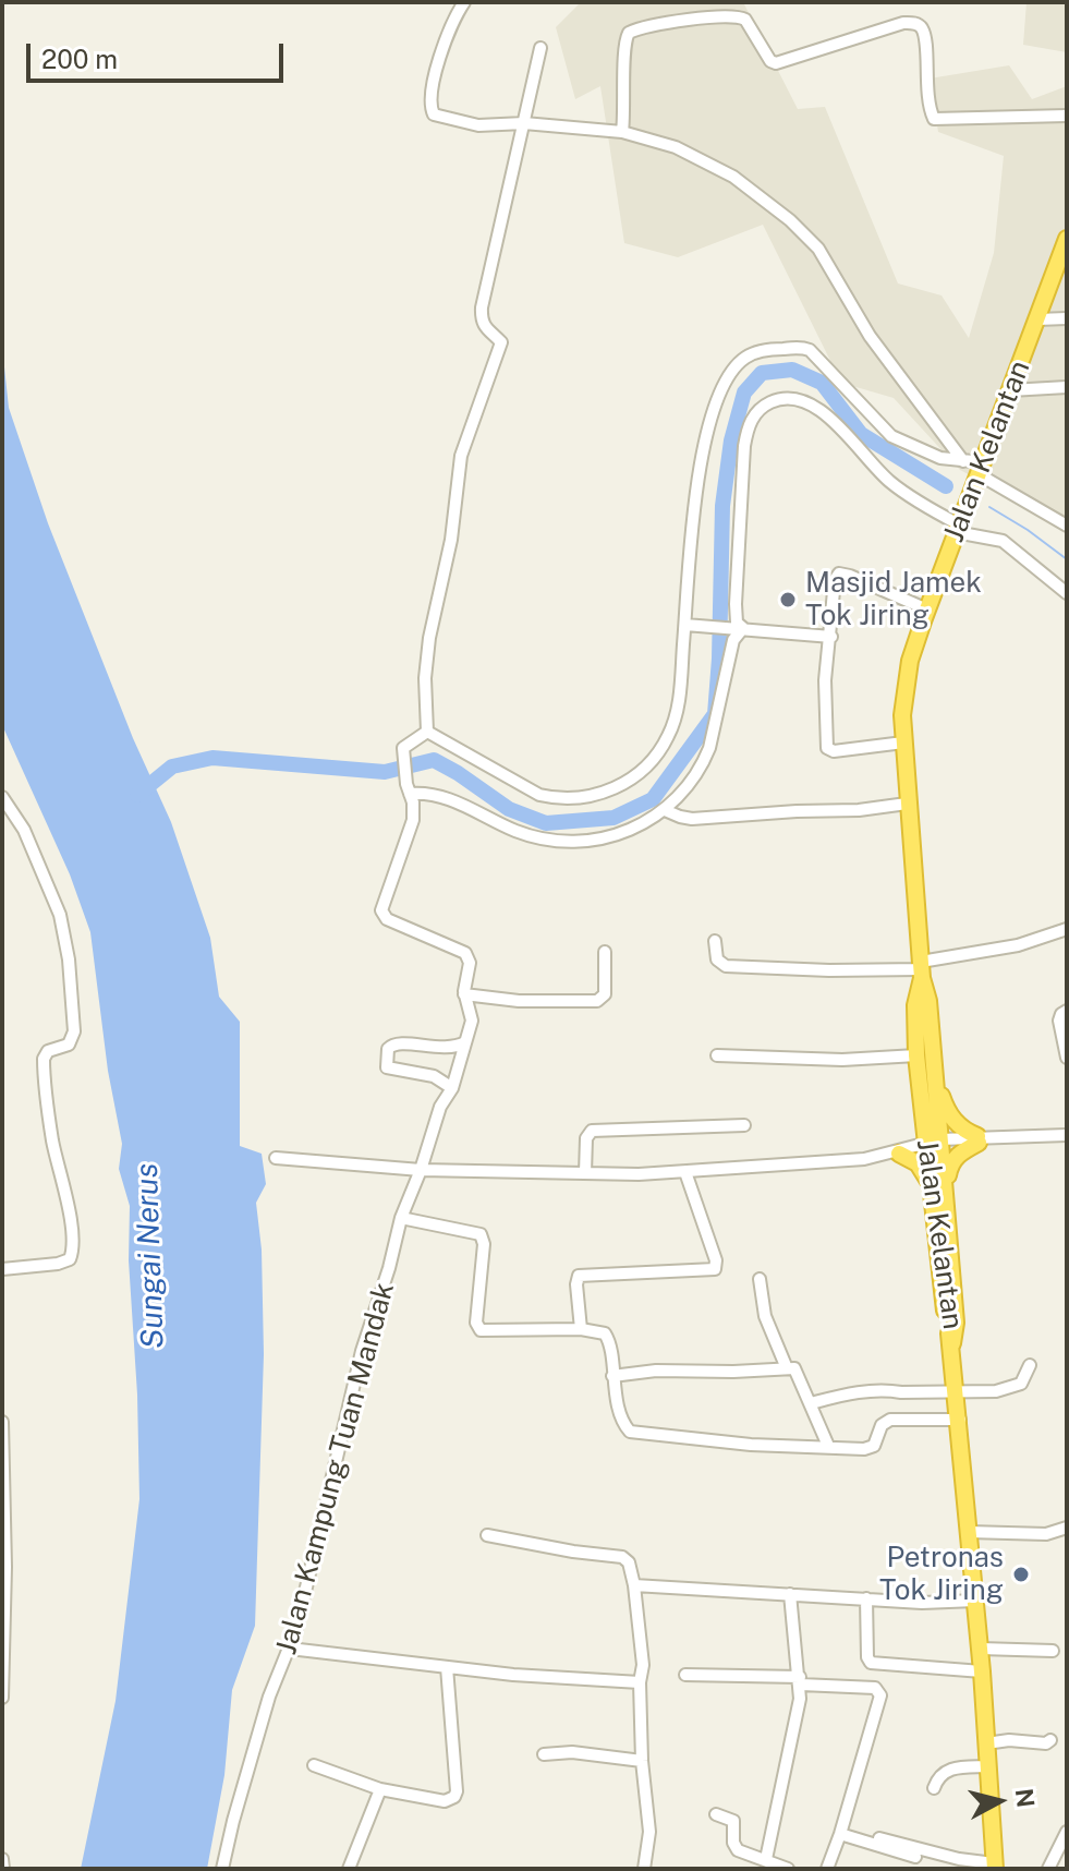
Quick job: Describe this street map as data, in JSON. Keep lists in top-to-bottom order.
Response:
{
  "streets": {
    "highway": ["Jalan Kelantan"],
    "street": ["Jalan Kampung Tuan Mandak"]
  },
  "water": ["Sungai Nerus"],
  "places": ["Masjid Jamek Tok Jiring", "Petronas Tok Jiring"],
  "scale_bar": "200 m",
  "north": "right"
}
